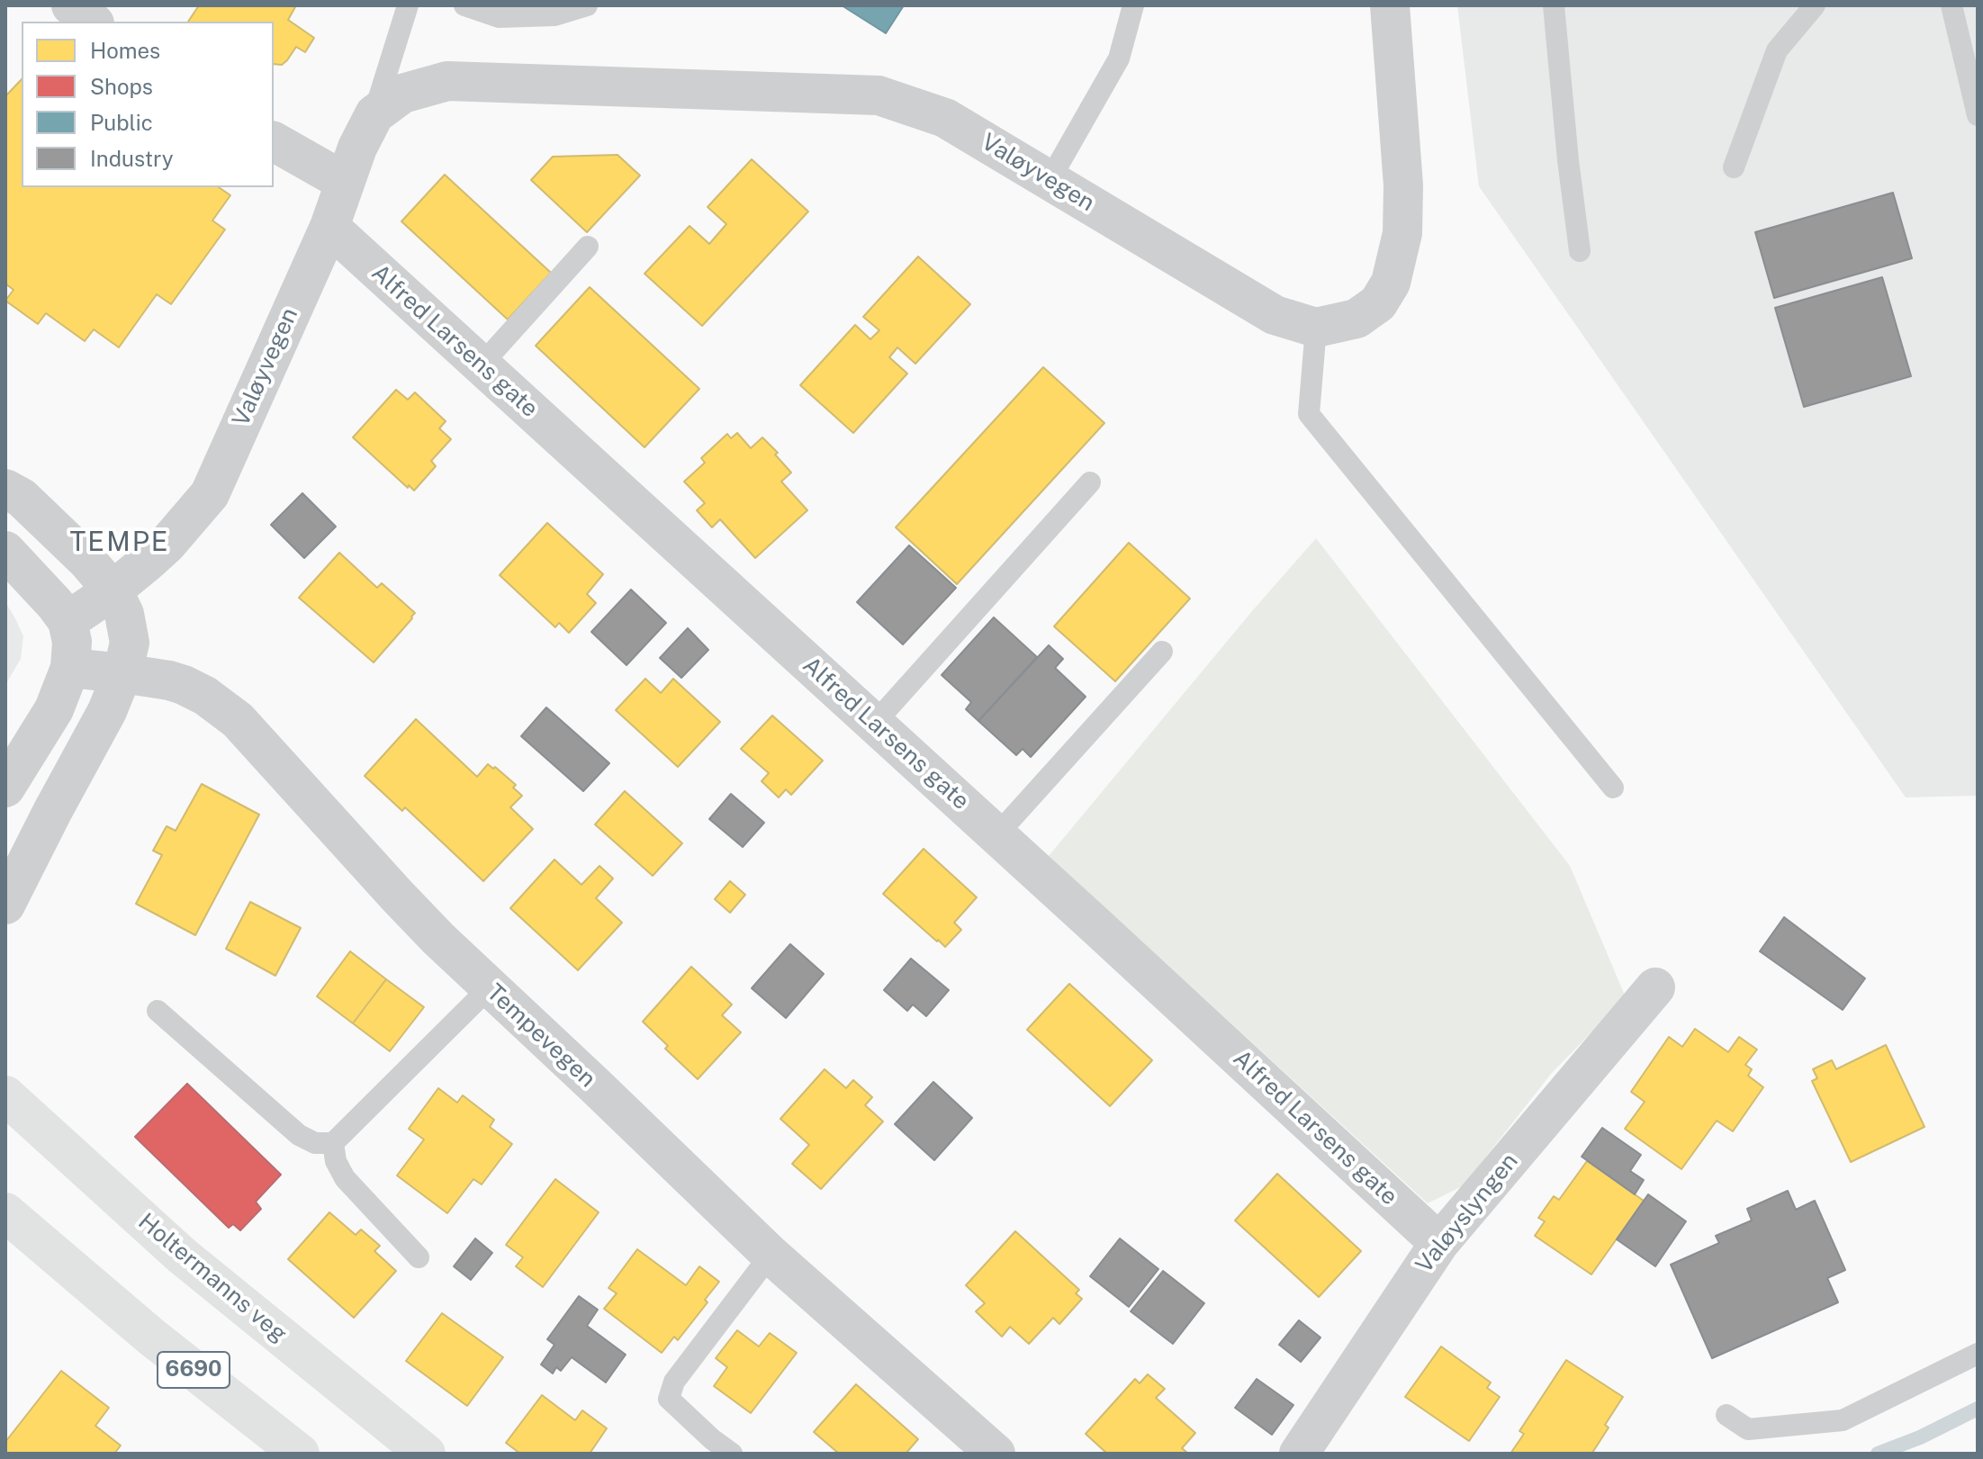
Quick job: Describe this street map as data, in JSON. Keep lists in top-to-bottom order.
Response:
{
  "streets": {
    "main road": ["Holtermanns veg", "6690"],
    "street": [
      "Valøyvegen",
      "Alfred Larsens gate",
      "Tempevegen",
      "Valøyslyngen"
    ]
  },
  "crossings": [
    ["Valøyvegen", "Alfred Larsens gate"],
    ["Alfred Larsens gate", "Valøyslyngen"]
  ],
  "districts": ["TEMPE"],
  "legend": [
    "Homes",
    "Shops",
    "Public",
    "Industry"
  ]
}
